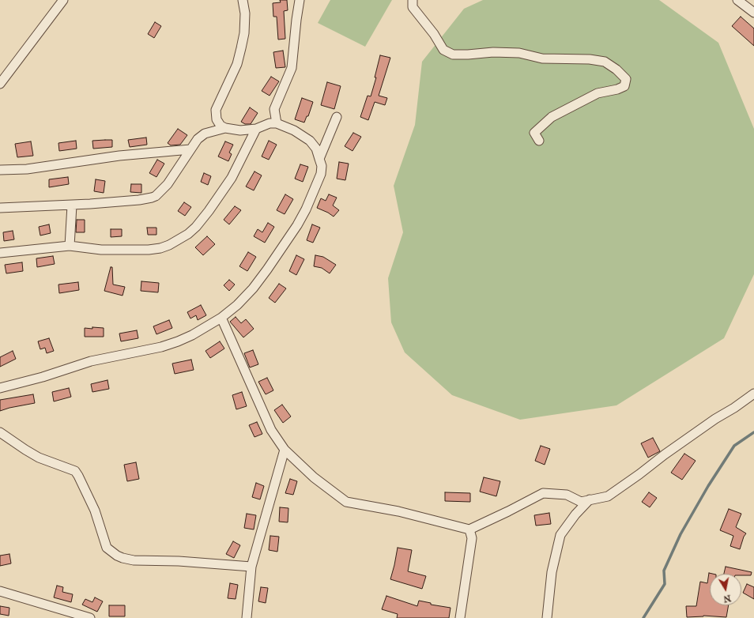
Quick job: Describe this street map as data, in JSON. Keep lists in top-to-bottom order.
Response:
{
  "north": "bottom"
}
